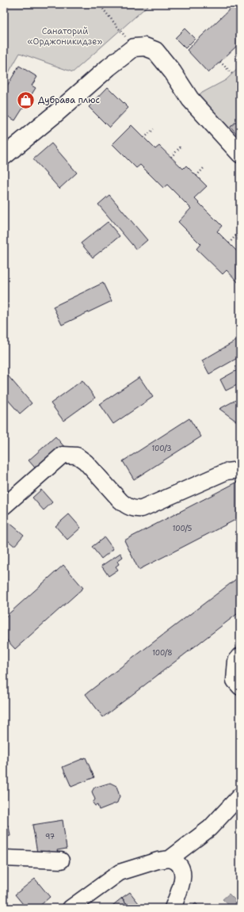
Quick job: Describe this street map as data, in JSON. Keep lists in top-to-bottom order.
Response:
{
  "parks": ["Санаторий «Орджоникидзе»"],
  "places": {
    "shop": ["Дубрава плюс"]
  },
  "house_numbers": [
    "100/3",
    "100/5",
    "100/8",
    "97"
  ]
}
